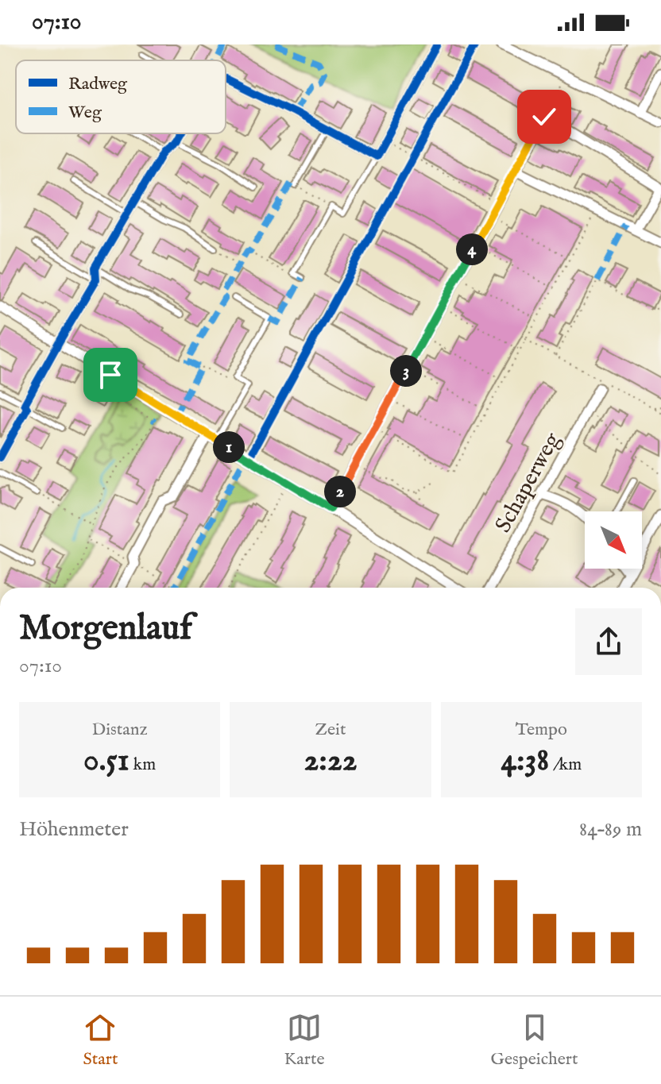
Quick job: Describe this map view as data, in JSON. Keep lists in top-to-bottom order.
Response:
{
  "streets": {
    "street": ["Schaperweg"]
  },
  "legend": ["Radweg", "Weg"],
  "north": "bottom right",
  "page": {
    "status": "07:10",
    "pins": [
      "4",
      "3",
      "1",
      "2"
    ],
    "heading": ["Morgenlauf", "07:10"],
    "stats": [
      ["Distanz", "0.51 km"],
      ["Zeit", "2:22"],
      ["Tempo", "4:38 /km"]
    ],
    "chart": ["Höhenmeter", "84–89 m"],
    "tabs": ["Start", "Karte", "Gespeichert"]
  }
}
